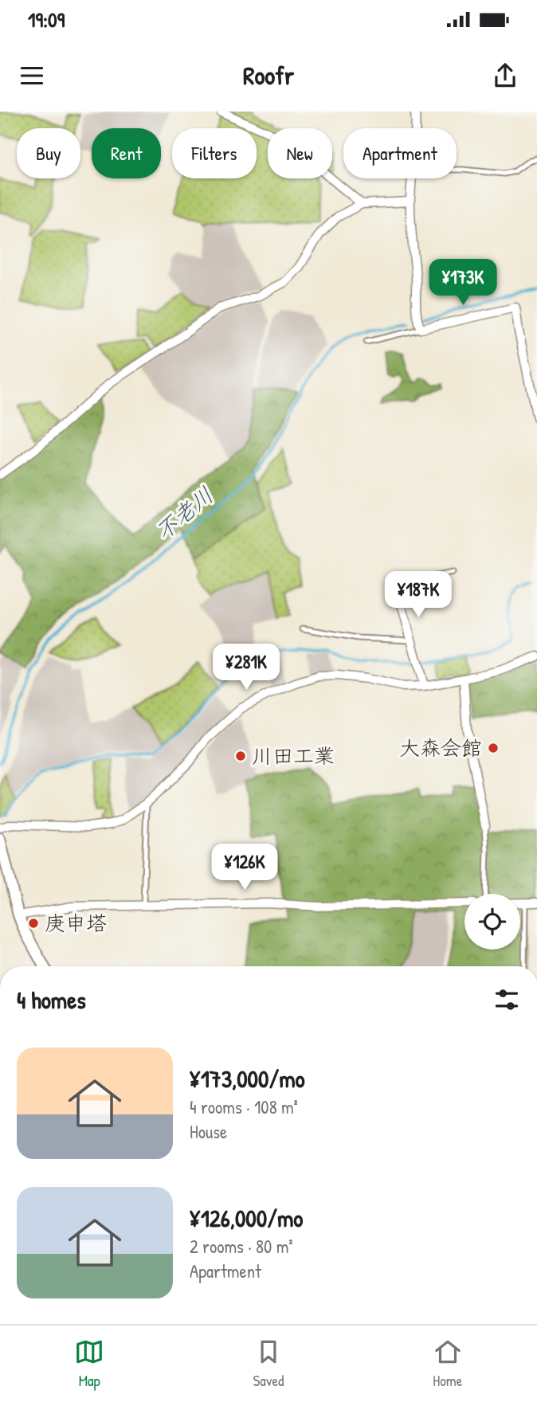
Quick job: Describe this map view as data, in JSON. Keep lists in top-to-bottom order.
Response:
{
  "water": ["不老川"],
  "places": ["大森会館", "川田工業", "庚申塔"],
  "page": {
    "status": "19:09",
    "header": "Roofr",
    "chip": [
      "Buy",
      "Rent",
      "Filters",
      "New",
      "Apartment"
    ],
    "price": [
      "¥173K",
      "¥187K",
      "¥281K",
      "¥126K"
    ],
    "heading": "4 homes",
    "list": [
      {
        "name": "¥173,000/mo",
        "note": "4 rooms · 108 m² · House"
      },
      {
        "name": "¥126,000/mo",
        "note": "2 rooms · 80 m² · Apartment"
      }
    ],
    "tabs": ["Map", "Saved", "Home"]
  }
}
